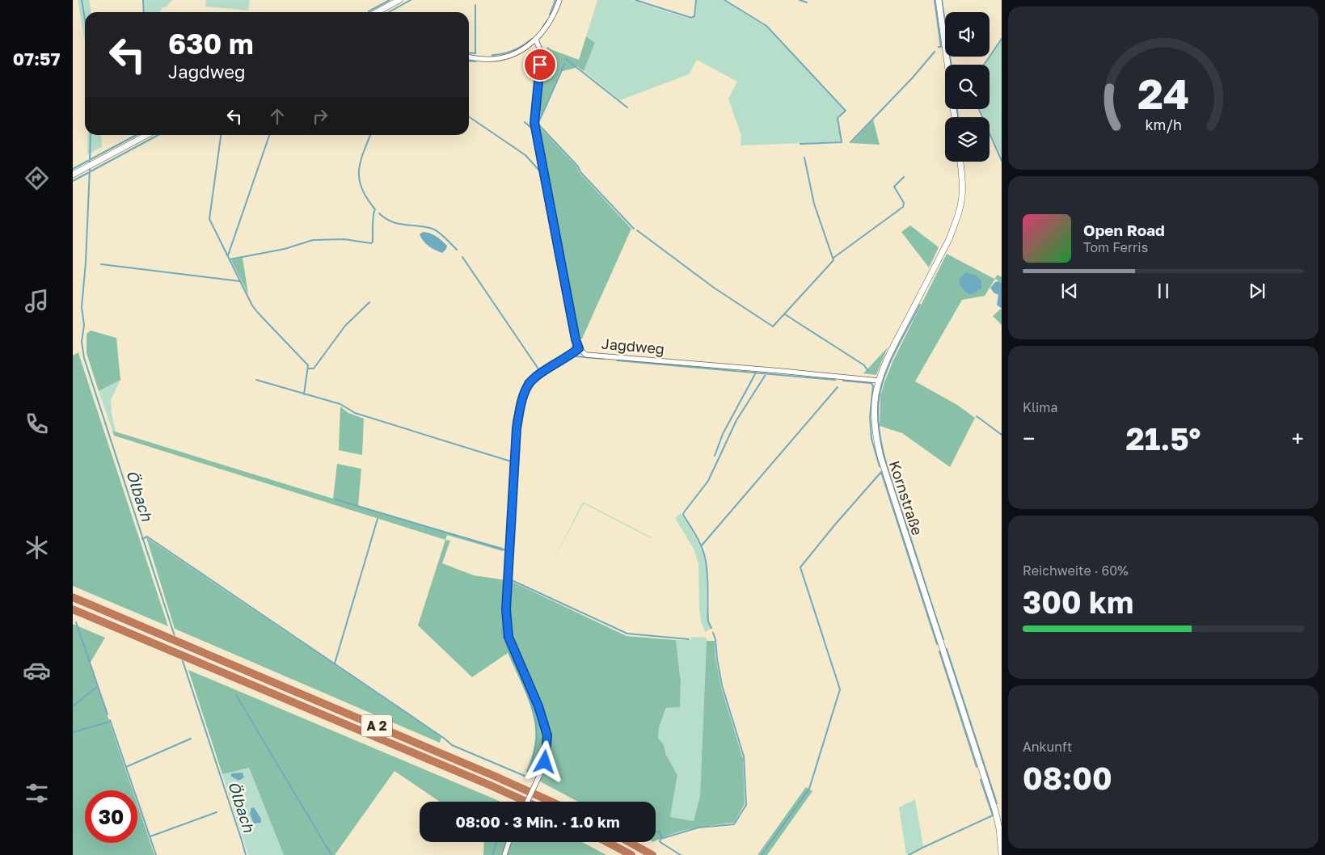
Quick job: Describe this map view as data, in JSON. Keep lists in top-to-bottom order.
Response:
{
  "streets": {
    "highway": ["A 2"],
    "street": ["Jagdweg", "Kornstraße"]
  },
  "crossings": [
    ["Jagdweg", "Kornstraße"]
  ],
  "water": ["Ölbach"],
  "page": {
    "tabs": "07:57",
    "turn": ["630 m", "Jagdweg"],
    "song": ["Open Road", "Tom Ferris"],
    "tile": [
      "Klima",
      ["Reichweite · 60%", "300 km"],
      ["Ankunft", "08:00"]
    ],
    "heat": ["−", "21.5°", "+"],
    "limit": "30",
    "trip": "08:00 · 3 Min. · 1.0 km",
    "gauge": ["24", "km/h"]
  }
}
